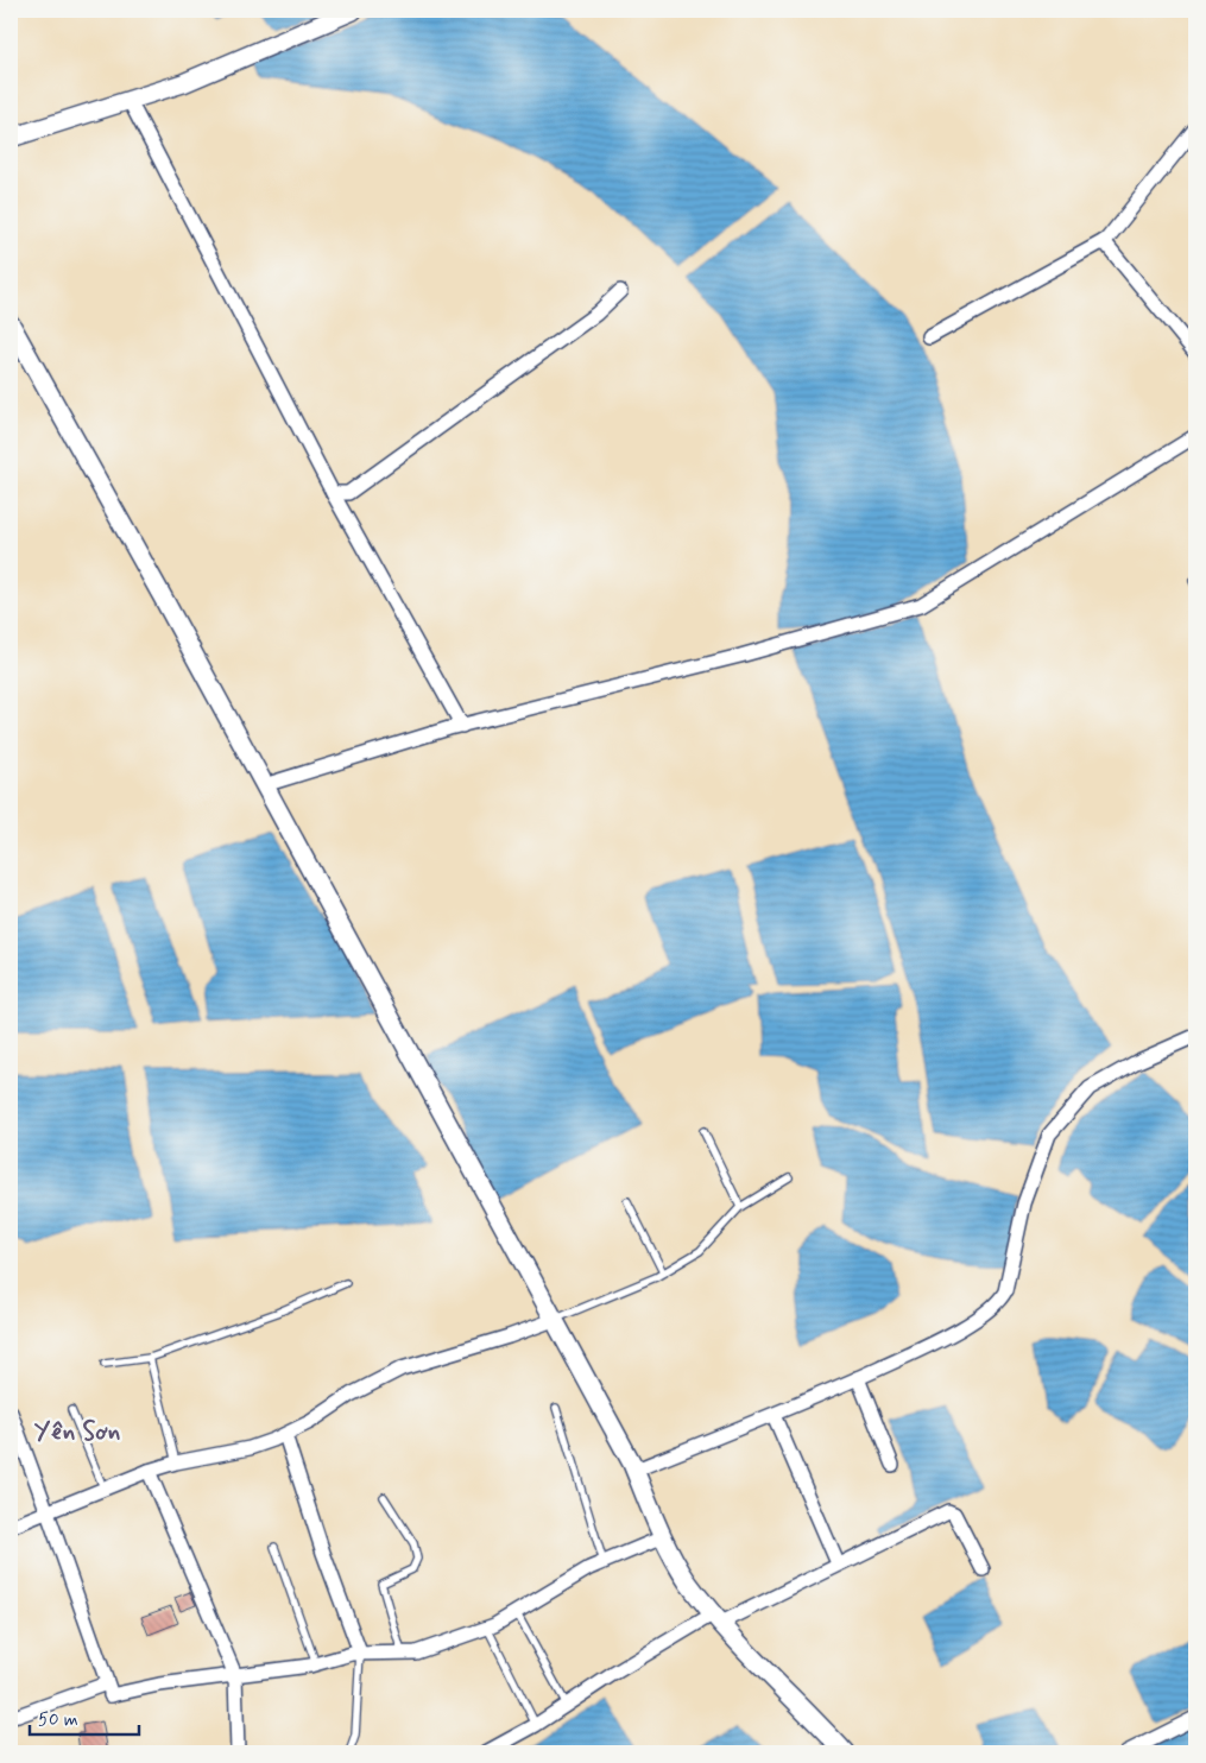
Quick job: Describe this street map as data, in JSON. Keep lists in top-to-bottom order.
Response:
{
  "districts": ["Yên Sơn"],
  "scale_bar": "50 m"
}
